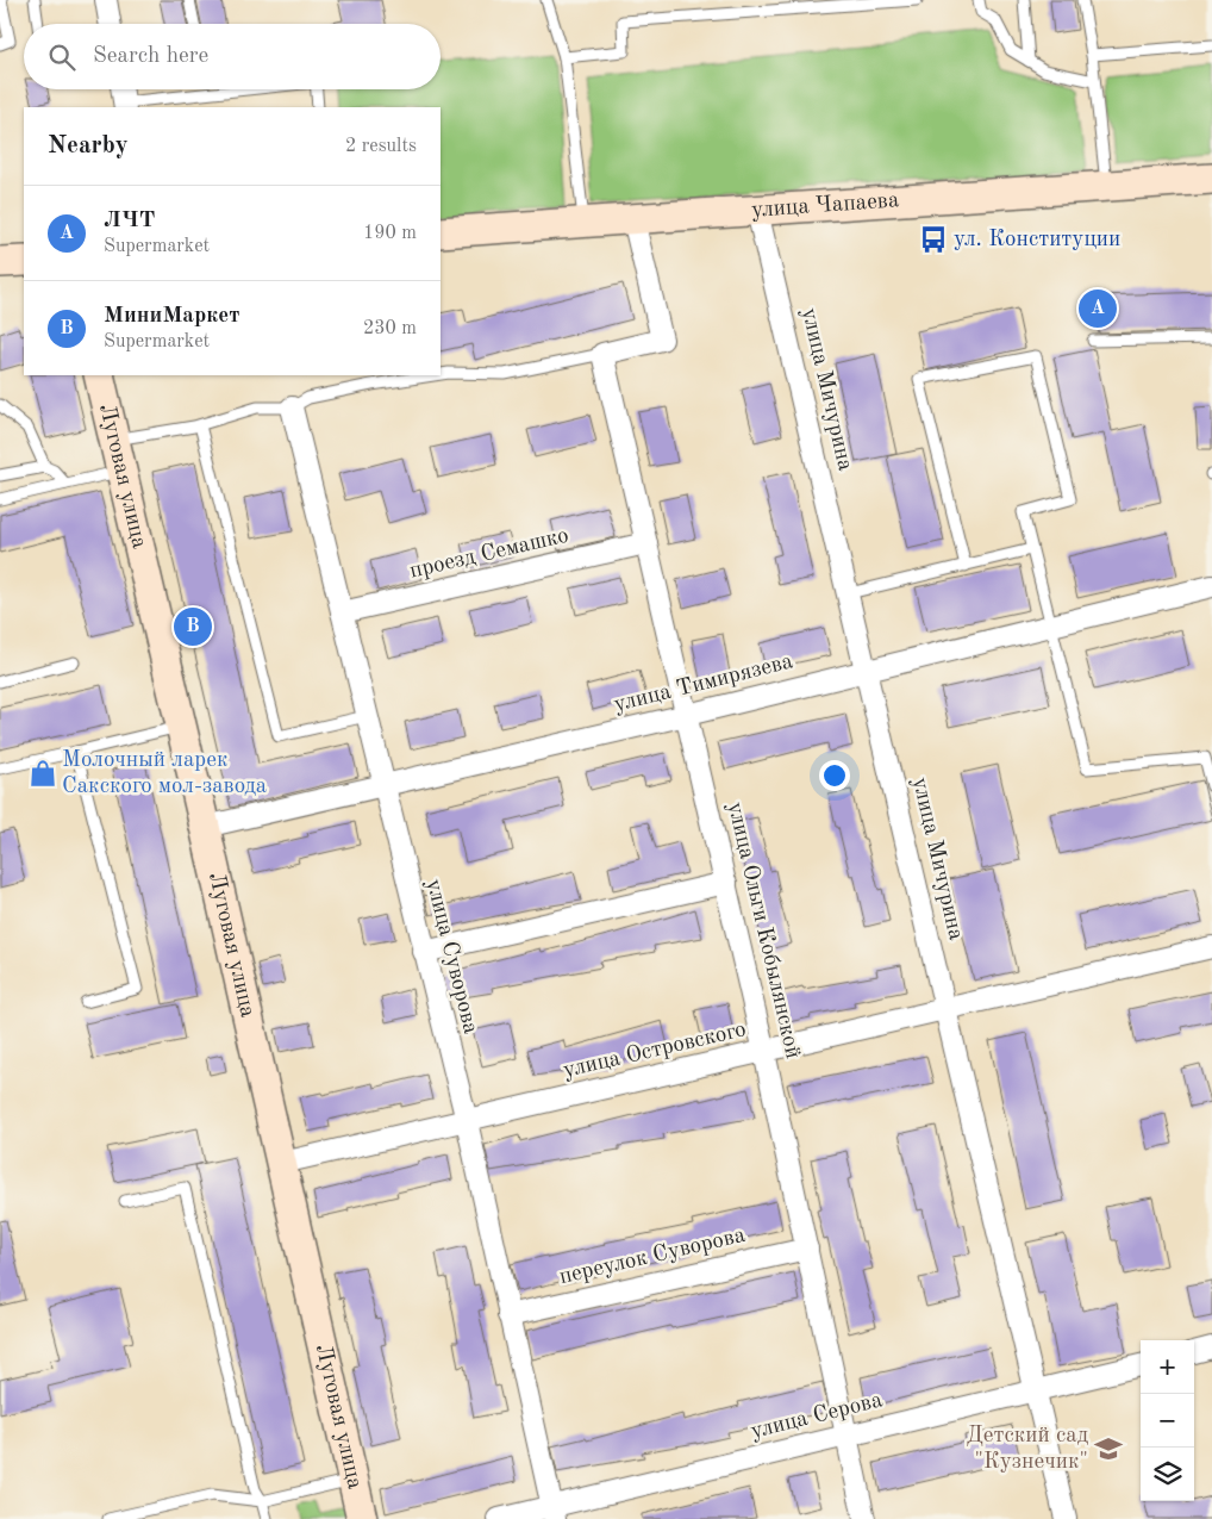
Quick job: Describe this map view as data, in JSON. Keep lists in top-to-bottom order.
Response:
{
  "streets": {
    "street": [
      "улица Чапаева",
      "улица Мичурина",
      "Луговая улица",
      "проезд Семашко",
      "улица Тимирязева",
      "улица Ольги Кобылянской",
      "улица Суворова",
      "улица Островского",
      "переулок Суворова",
      "улица Серова"
    ]
  },
  "crossings": [
    ["улица Чапаева", "улица Мичурина"],
    ["улица Мичурина", "улица Тимирязева"],
    ["улица Мичурина", "улица Островского"],
    ["улица Мичурина", "улица Серова"],
    ["Луговая улица", "улица Тимирязева"],
    ["Луговая улица", "улица Островского"],
    ["проезд Семашко", "улица Ольги Кобылянской"],
    ["проезд Семашко", "улица Суворова"],
    ["улица Тимирязева", "улица Ольги Кобылянской"],
    ["улица Тимирязева", "улица Суворова"],
    ["улица Ольги Кобылянской", "улица Островского"],
    ["улица Ольги Кобылянской", "переулок Суворова"],
    ["улица Ольги Кобылянской", "улица Серова"],
    ["улица Суворова", "улица Островского"],
    ["улица Суворова", "переулок Суворова"],
    ["улица Суворова", "улица Серова"]
  ],
  "places": {
    "bus stop": ["ул. Конституции"],
    "shop": ["Молочный ларек Сакского мол-завода"],
    "school or university": ["Детский сад \"Кузнечик\""]
  },
  "page": {
    "search": "Search here",
    "heading": ["Nearby", "2 results"],
    "list": [
      {
        "mark": "A",
        "name": "ЛЧТ",
        "note": "Supermarket",
        "value": "190 m"
      },
      {
        "mark": "B",
        "name": "МиниМаркет",
        "note": "Supermarket",
        "value": "230 m"
      }
    ],
    "pins": ["A", "B"],
    "map_buttons": ["+", "−"]
  }
}
